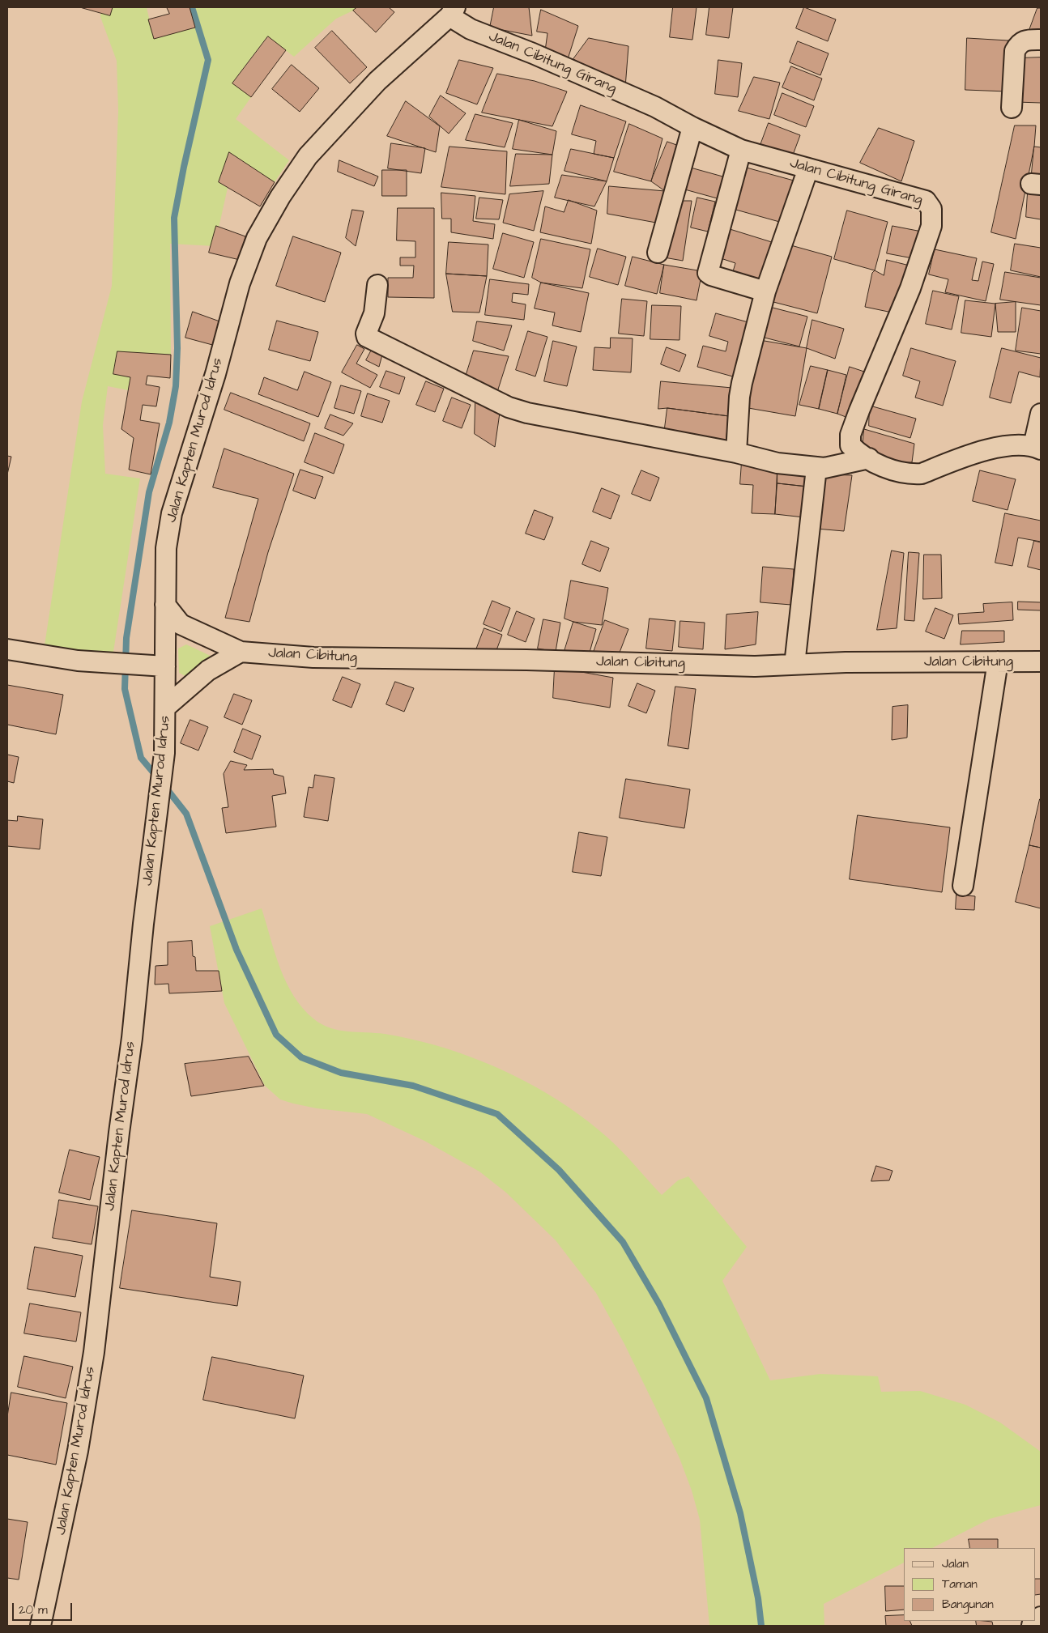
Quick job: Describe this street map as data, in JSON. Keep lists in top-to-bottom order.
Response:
{
  "streets": {
    "street": ["Jalan Cibitung Girang", "Jalan Kapten Murod Idrus", "Jalan Cibitung"]
  },
  "crossings": [
    ["Jalan Cibitung Girang", "Jalan Kapten Murod Idrus"]
  ],
  "legend": ["Jalan", "Taman", "Bangunan"],
  "scale_bar": "20 m"
}
